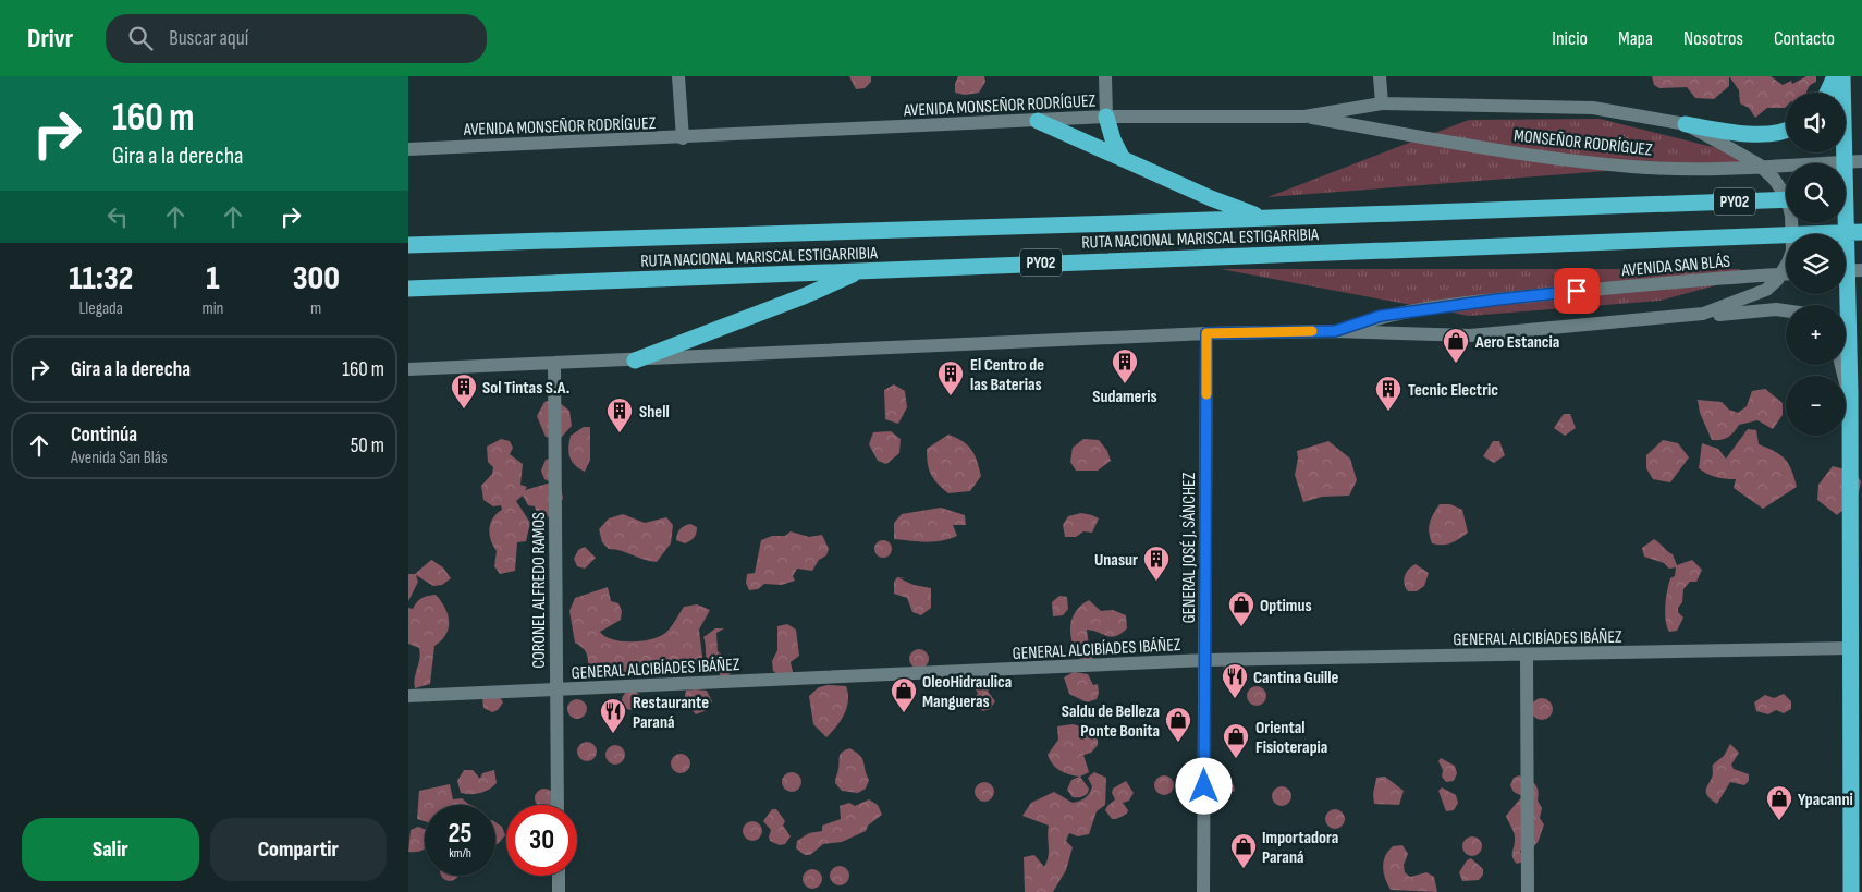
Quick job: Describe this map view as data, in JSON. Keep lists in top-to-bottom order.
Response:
{
  "streets": {
    "highway": ["PY02", "RUTA NACIONAL MARISCAL ESTIGARRIBIA"],
    "street": [
      "AVENIDA MONSEÑOR RODRÍGUEZ",
      "MONSEÑOR RODRÍGUEZ",
      "AVENIDA SAN BLÁS",
      "GENERAL JOSÉ J. SÁNCHEZ",
      "CORONEL ALFREDO RAMOS",
      "GENERAL ALCIBÍADES IBÁÑEZ"
    ]
  },
  "crossings": [
    ["AVENIDA MONSEÑOR RODRÍGUEZ", "MONSEÑOR RODRÍGUEZ"],
    ["GENERAL JOSÉ J. SÁNCHEZ", "GENERAL ALCIBÍADES IBÁÑEZ"],
    ["CORONEL ALFREDO RAMOS", "GENERAL ALCIBÍADES IBÁÑEZ"]
  ],
  "places": {
    "shop": [
      "Aero Estancia",
      "Optimus",
      "OleoHidraulica Mangueras",
      "Saldu de Belleza Ponte Bonita",
      "Oriental Fisioterapia",
      "Ypacanni",
      "Importadora Paraná"
    ],
    "building": [
      "Sudameris",
      "El Centro de las Baterias",
      "Sol Tintas S.A.",
      "Tecnic Electric",
      "Shell",
      "Unasur"
    ],
    "restaurant": ["Cantina Guille", "Restaurante Paraná"]
  },
  "page": {
    "header": "Drivr",
    "search": "Buscar aquí",
    "nav": [
      "Inicio",
      "Mapa",
      "Nosotros",
      "Contacto"
    ],
    "turn": ["160 m", "Gira a la derecha"],
    "map_buttons": ["+", "−"],
    "eta": [
      "11:32",
      "Llegada",
      "1",
      "min",
      "300",
      "m"
    ],
    "list": [
      {
        "name": "Gira a la derecha",
        "value": "160 m"
      },
      {
        "name": "Continúa",
        "note": "Avenida San Blás",
        "value": "50 m"
      }
    ],
    "speed": "25 km/h",
    "limit": "30",
    "buttons": ["Salir", "Compartir"]
  }
}
